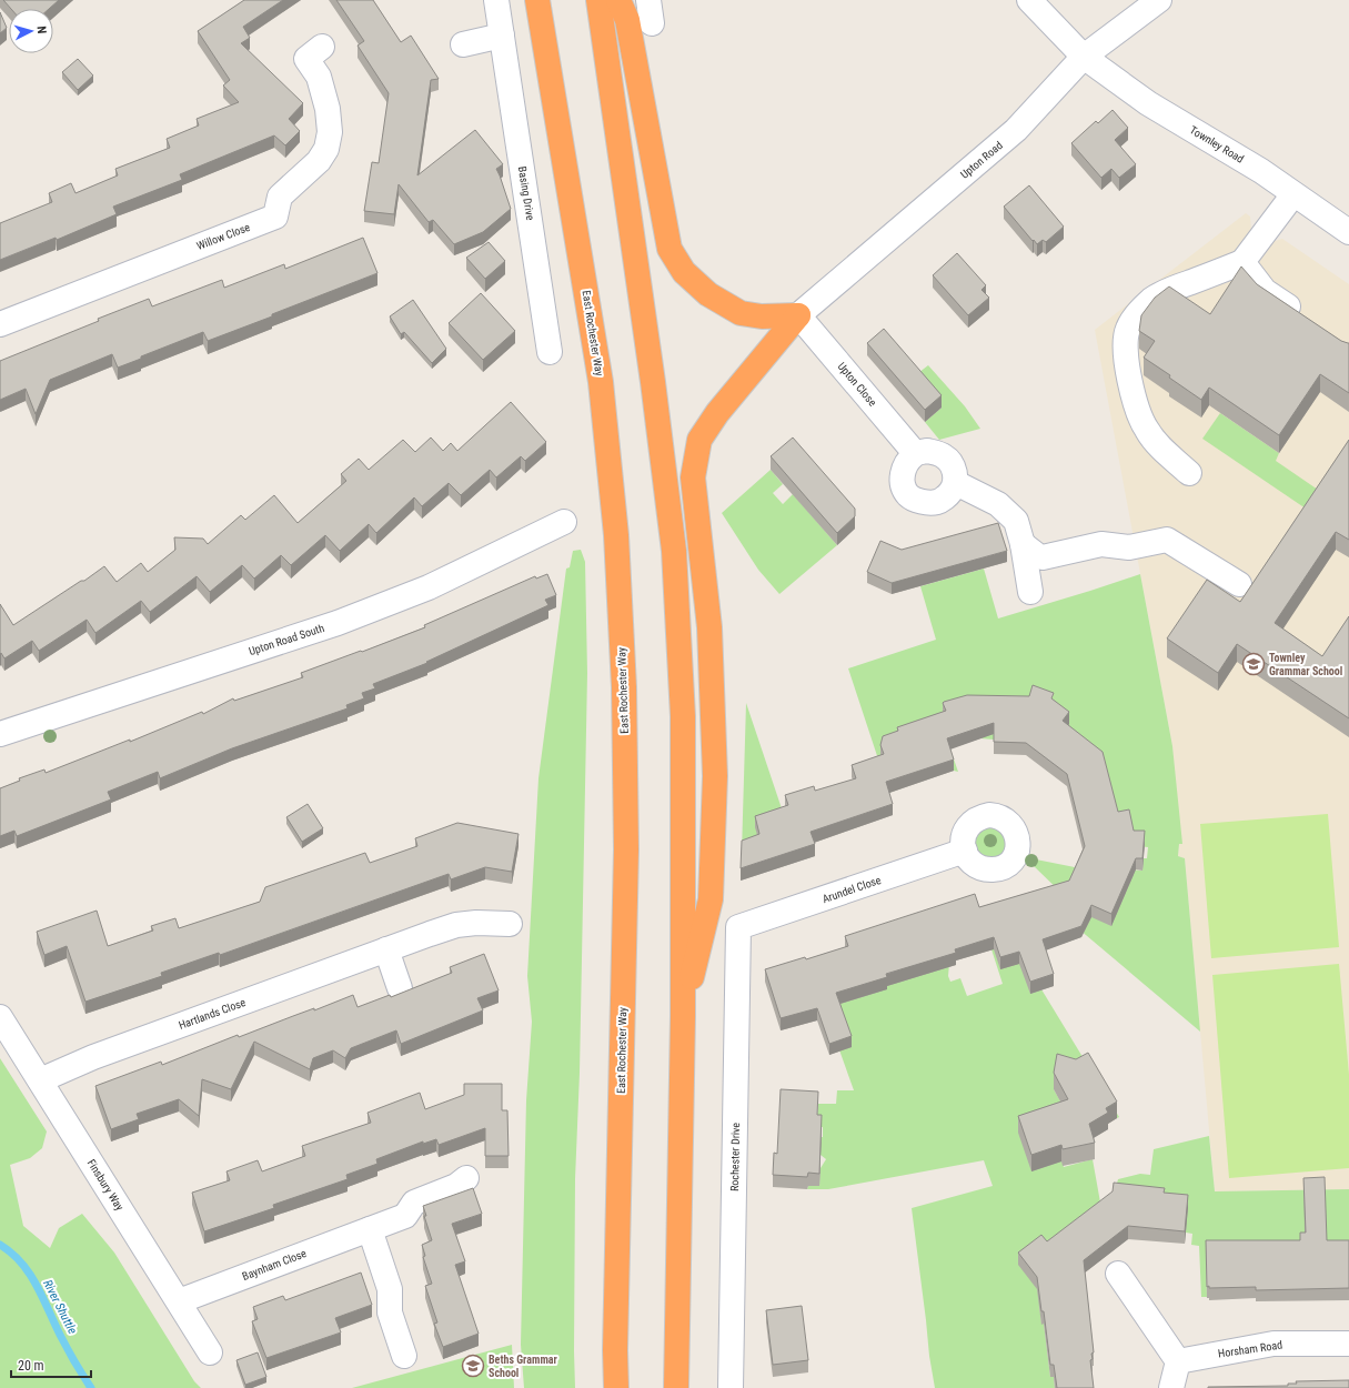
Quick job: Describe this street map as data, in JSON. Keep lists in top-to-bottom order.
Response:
{
  "streets": {
    "highway": ["East Rochester Way"],
    "street": [
      "Townley Road",
      "Upton Road",
      "Basing Drive",
      "Willow Close",
      "Upton Close",
      "Upton Road South",
      "Arundel Close",
      "Hartlands Close",
      "Rochester Drive",
      "Finsbury Way",
      "Baynham Close",
      "Horsham Road"
    ]
  },
  "crossings": [
    ["Townley Road", "Upton Road"],
    ["Upton Road", "Upton Close"],
    ["Arundel Close", "Rochester Drive"],
    ["Hartlands Close", "Finsbury Way"],
    ["Finsbury Way", "Baynham Close"]
  ],
  "water": ["River Shuttle"],
  "places": {
    "school or university": ["Townley Grammar School", "Beths Grammar School"]
  },
  "scale_bar": "20 m",
  "north": "right"
}
